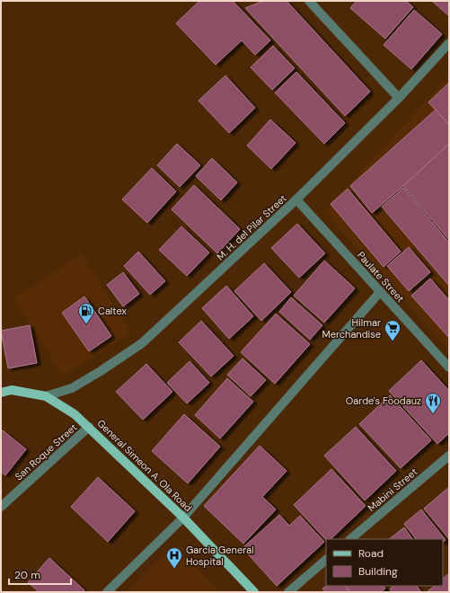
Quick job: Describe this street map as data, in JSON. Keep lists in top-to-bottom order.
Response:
{
  "streets": {
    "main road": ["General Simeon A. Ola Road"],
    "street": [
      "M. H. del Pilar Street",
      "Paulate Street",
      "San Roque Street",
      "Mabini Street"
    ]
  },
  "crossings": [
    ["M. H. del Pilar Street", "Paulate Street"],
    ["M. H. del Pilar Street", "General Simeon A. Ola Road"],
    ["San Roque Street", "General Simeon A. Ola Road"]
  ],
  "places": {
    "fuel station": ["Caltex"],
    "supermarket": ["Hilmar Merchandise"],
    "restaurant": ["Oarde's Foodauz"],
    "hospital": ["Garcia General Hospital"]
  },
  "legend": ["Road", "Building"],
  "scale_bar": "20 m"
}
